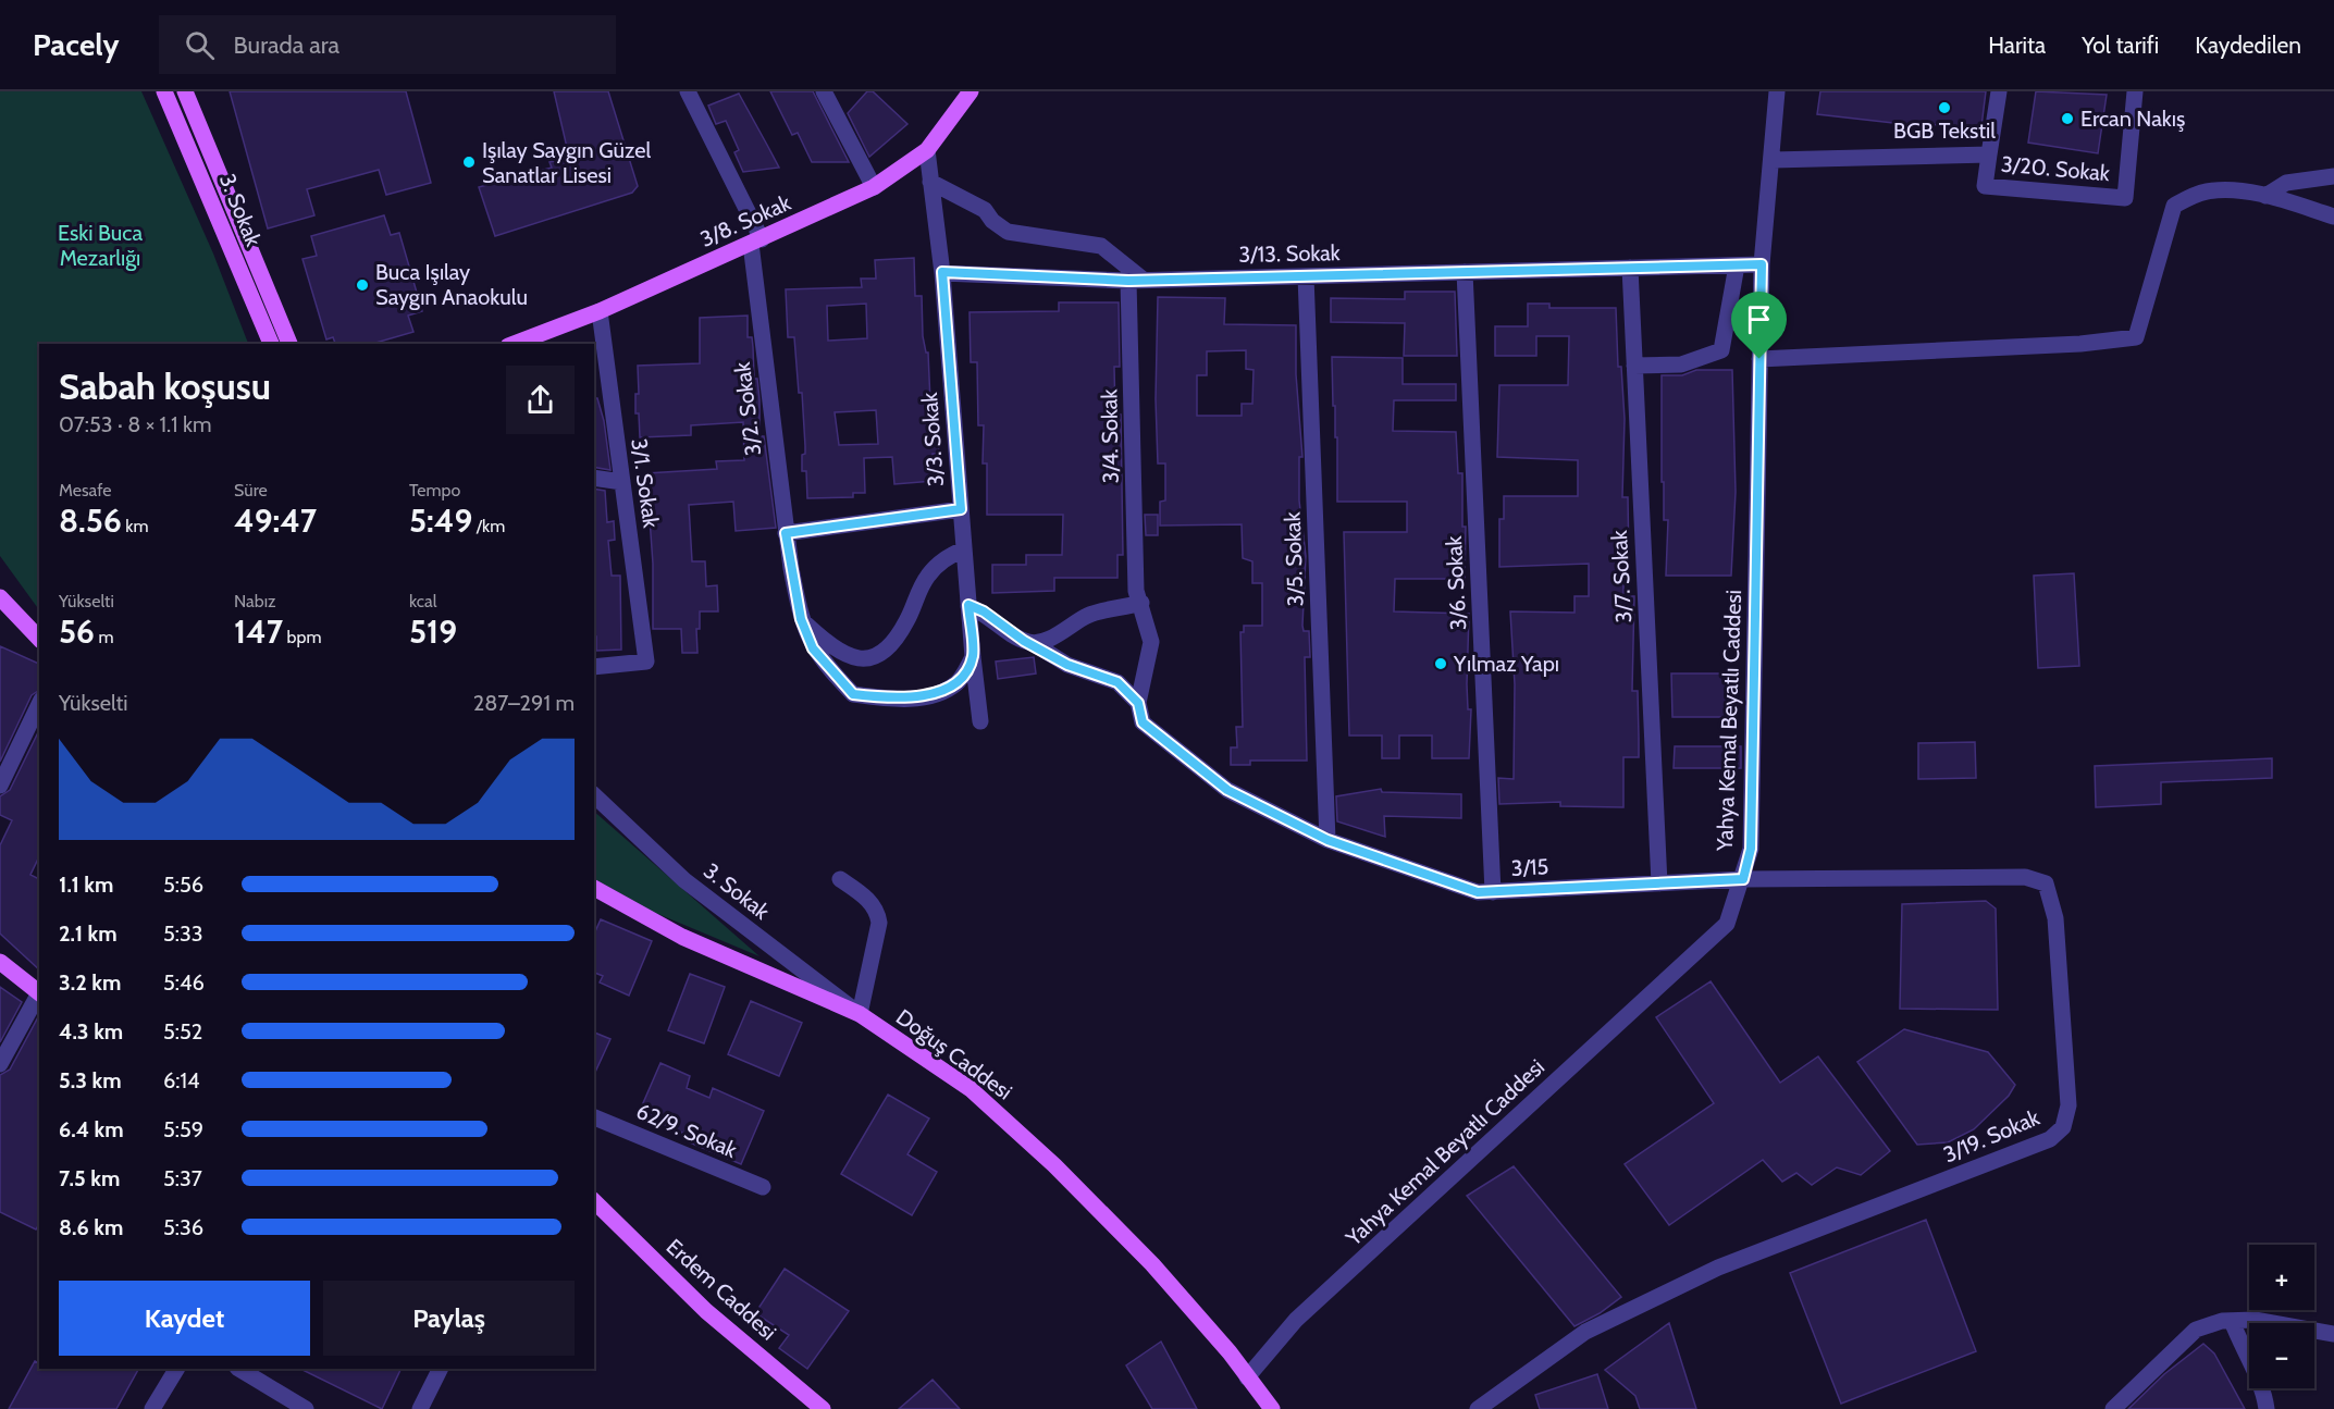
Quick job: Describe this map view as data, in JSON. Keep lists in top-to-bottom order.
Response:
{
  "streets": {
    "main road": [
      "3. Sokak",
      "3/8. Sokak",
      "Doğuş Caddesi",
      "Erdem Caddesi"
    ],
    "street": [
      "3/20. Sokak",
      "3/13. Sokak",
      "3/2. Sokak",
      "3/4. Sokak",
      "3/3. Sokak",
      "3/1. Sokak",
      "3/5. Sokak",
      "3/7. Sokak",
      "3/6. Sokak",
      "Yahya Kemal Beyatlı Caddesi",
      "3/15",
      "62/9. Sokak",
      "3/19. Sokak"
    ]
  },
  "crossings": [
    ["3. Sokak", "Doğuş Caddesi"],
    ["3/8. Sokak", "3/2. Sokak"],
    ["3/8. Sokak", "3/1. Sokak"],
    ["3/13. Sokak", "3/4. Sokak"],
    ["3/13. Sokak", "3/3. Sokak"],
    ["3/13. Sokak", "3/5. Sokak"],
    ["3/13. Sokak", "3/7. Sokak"],
    ["3/13. Sokak", "3/6. Sokak"],
    ["3/13. Sokak", "Yahya Kemal Beyatlı Caddesi"],
    ["3/2. Sokak", "3/3. Sokak"],
    ["3/4. Sokak", "3/15"],
    ["3/5. Sokak", "3/15"],
    ["3/7. Sokak", "3/15"],
    ["3/6. Sokak", "3/15"],
    ["Yahya Kemal Beyatlı Caddesi", "3/15"],
    ["Yahya Kemal Beyatlı Caddesi", "Doğuş Caddesi"],
    ["Yahya Kemal Beyatlı Caddesi", "3/19. Sokak"],
    ["3/15", "3/19. Sokak"]
  ],
  "parks": ["Eski Buca Mezarlığı"],
  "places": [
    "BGB Tekstil",
    "Ercan Nakış",
    "Işılay Saygın Güzel Sanatlar Lisesi",
    "Buca Işılay Saygın Anaokulu",
    "Yılmaz Yapı"
  ],
  "page": {
    "header": "Pacely",
    "search": "Burada ara",
    "nav": ["Harita", "Yol tarifi", "Kaydedilen"],
    "heading": ["Sabah koşusu", "07:53 · 8 × 1.1 km"],
    "stats": [
      ["Mesafe", "8.56 km"],
      ["Süre", "49:47"],
      ["Tempo", "5:49 /km"],
      ["Yükselti", "56 m"],
      ["Nabız", "147 bpm"],
      ["kcal", "519"]
    ],
    "chart": ["Yükselti", "287–291 m"],
    "list": [
      {
        "name": "1.1 km",
        "note": "5:56"
      },
      {
        "name": "2.1 km",
        "note": "5:33"
      },
      {
        "name": "3.2 km",
        "note": "5:46"
      },
      {
        "name": "4.3 km",
        "note": "5:52"
      },
      {
        "name": "5.3 km",
        "note": "6:14"
      },
      {
        "name": "6.4 km",
        "note": "5:59"
      },
      {
        "name": "7.5 km",
        "note": "5:37"
      },
      {
        "name": "8.6 km",
        "note": "5:36"
      }
    ],
    "map_buttons": ["+", "−"],
    "buttons": ["Kaydet", "Paylaş"]
  }
}
